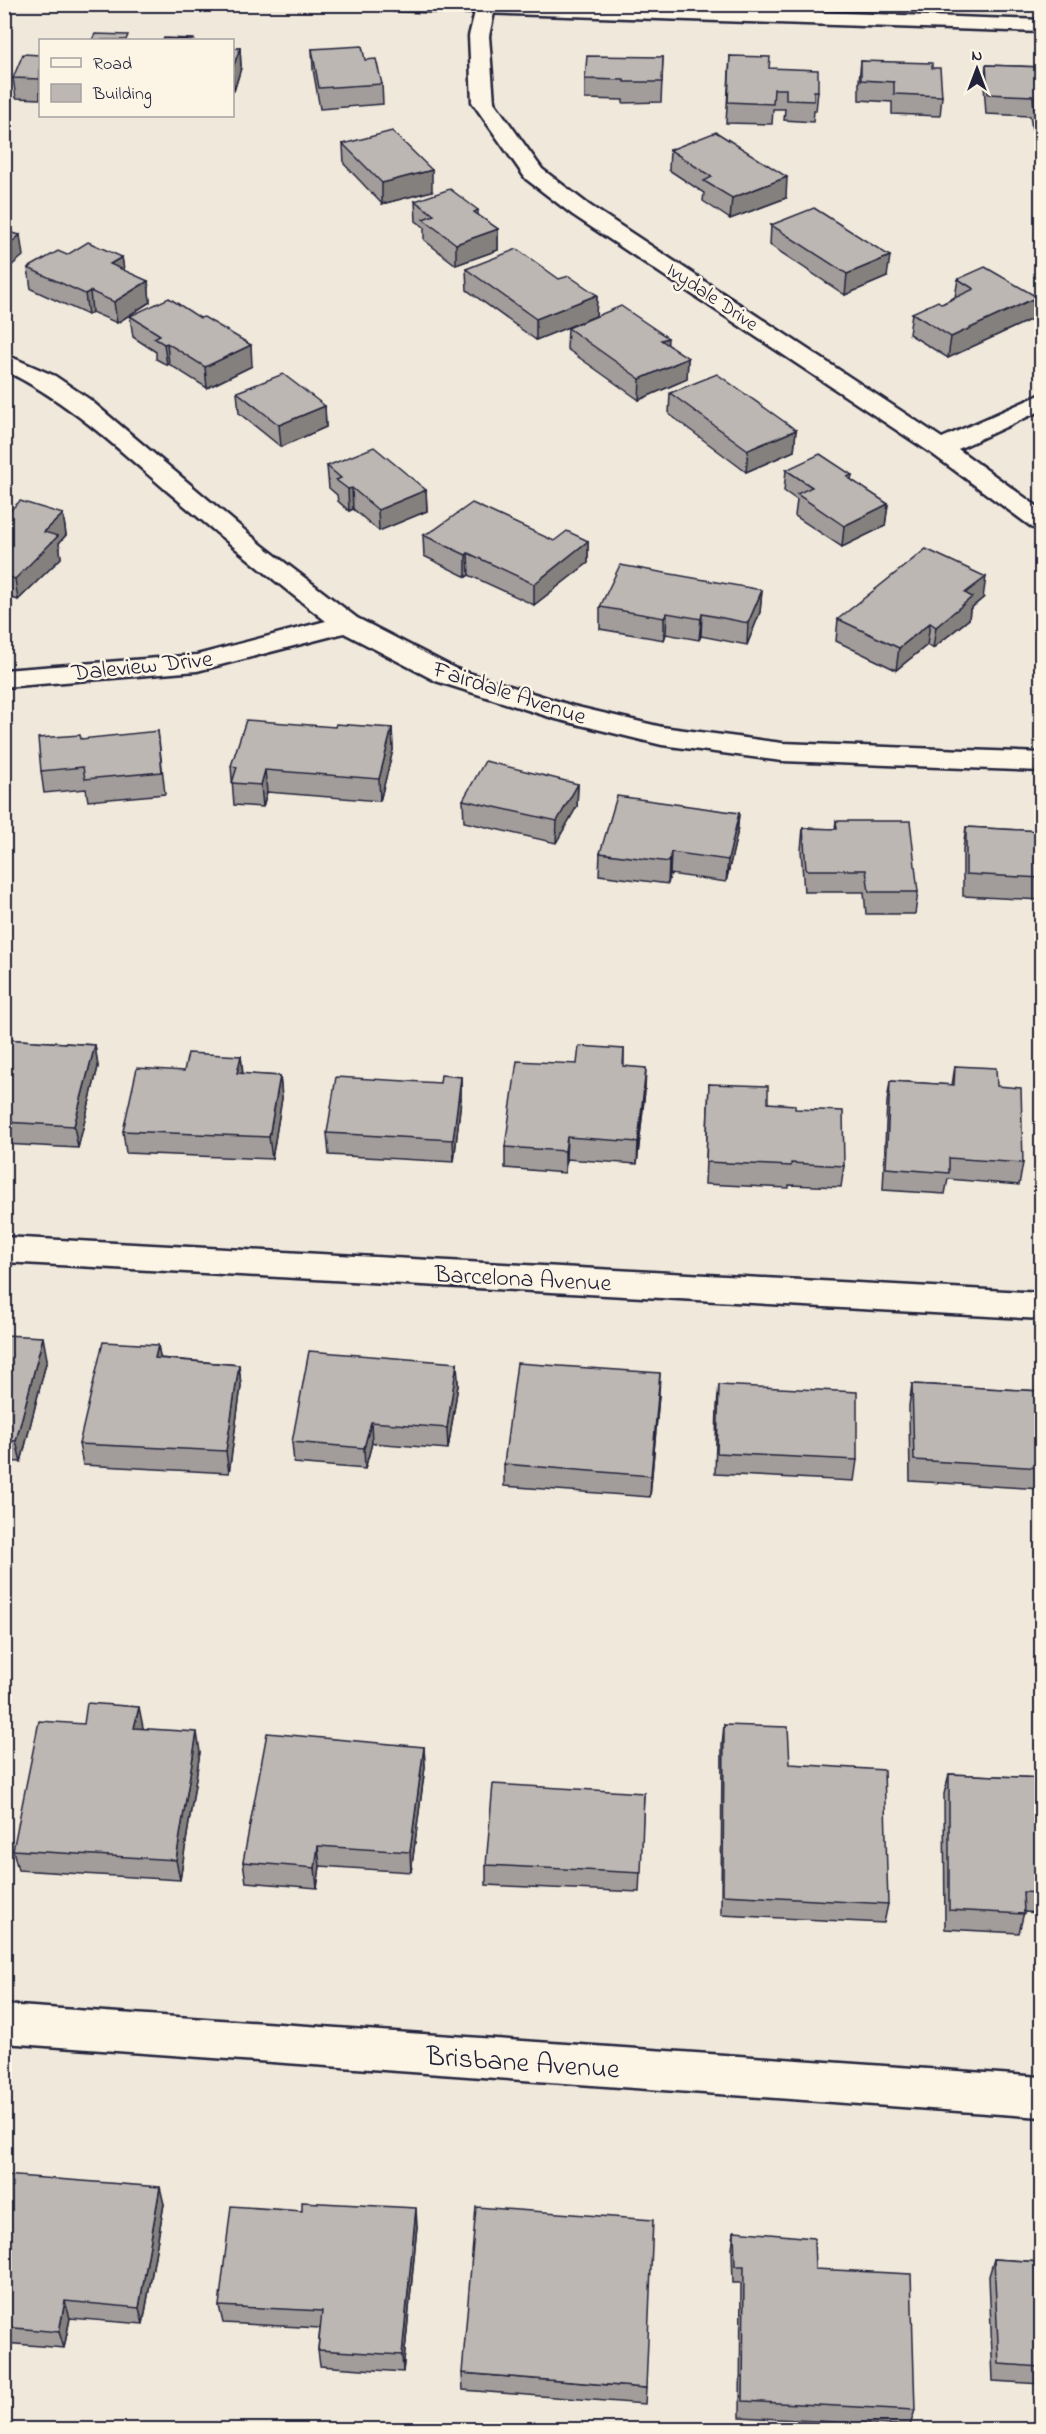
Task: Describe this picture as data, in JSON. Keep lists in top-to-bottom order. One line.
{"streets":{"street":["Ivydale Drive","Daleview Drive","Fairdale Avenue","Barcelona Avenue","Brisbane Avenue"]},"crossings":[["Daleview Drive","Fairdale Avenue"]],"legend":["Road","Building"],"north":"top"}
